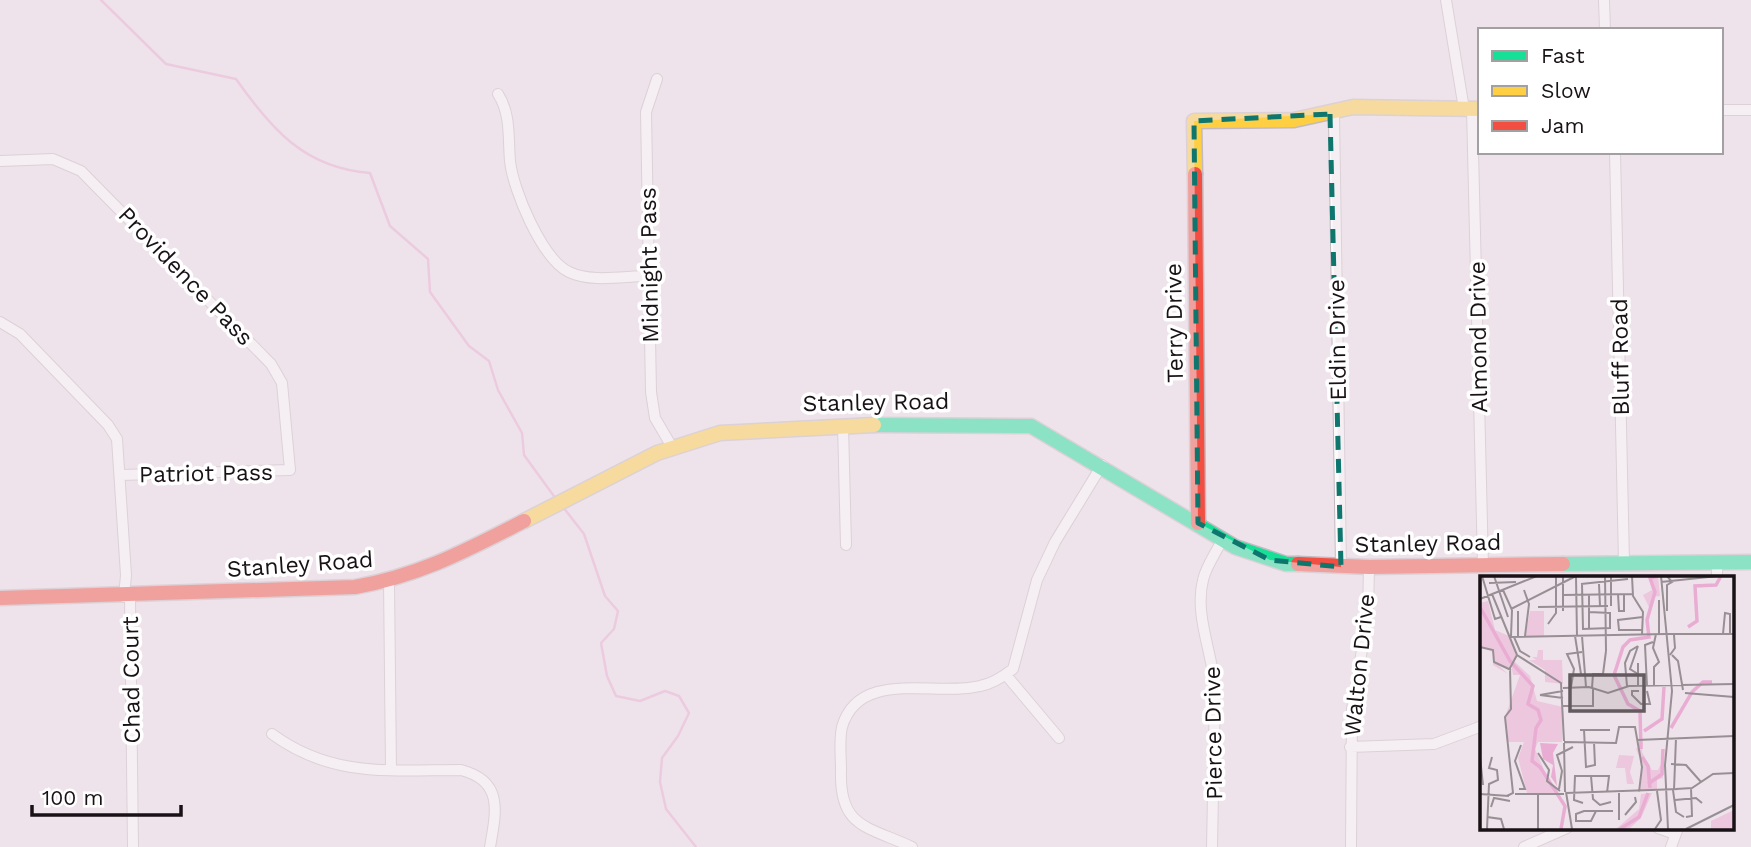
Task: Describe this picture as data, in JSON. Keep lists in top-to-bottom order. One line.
{"streets":{"street":["Midnight Pass","Providence Pass","Terry Drive","Almond Drive","Eldin Drive","Bluff Road","Stanley Road","Patriot Pass","Walton Drive","Chad Court","Pierce Drive"]},"crossings":[["Midnight Pass","Stanley Road"],["Providence Pass","Patriot Pass"],["Terry Drive","Eldin Drive"],["Terry Drive","Stanley Road"],["Almond Drive","Stanley Road"],["Eldin Drive","Stanley Road"],["Bluff Road","Stanley Road"],["Stanley Road","Walton Drive"],["Stanley Road","Chad Court"],["Stanley Road","Pierce Drive"],["Patriot Pass","Chad Court"]],"legend":["Fast","Slow","Jam"],"scale_bar":"100 m"}
